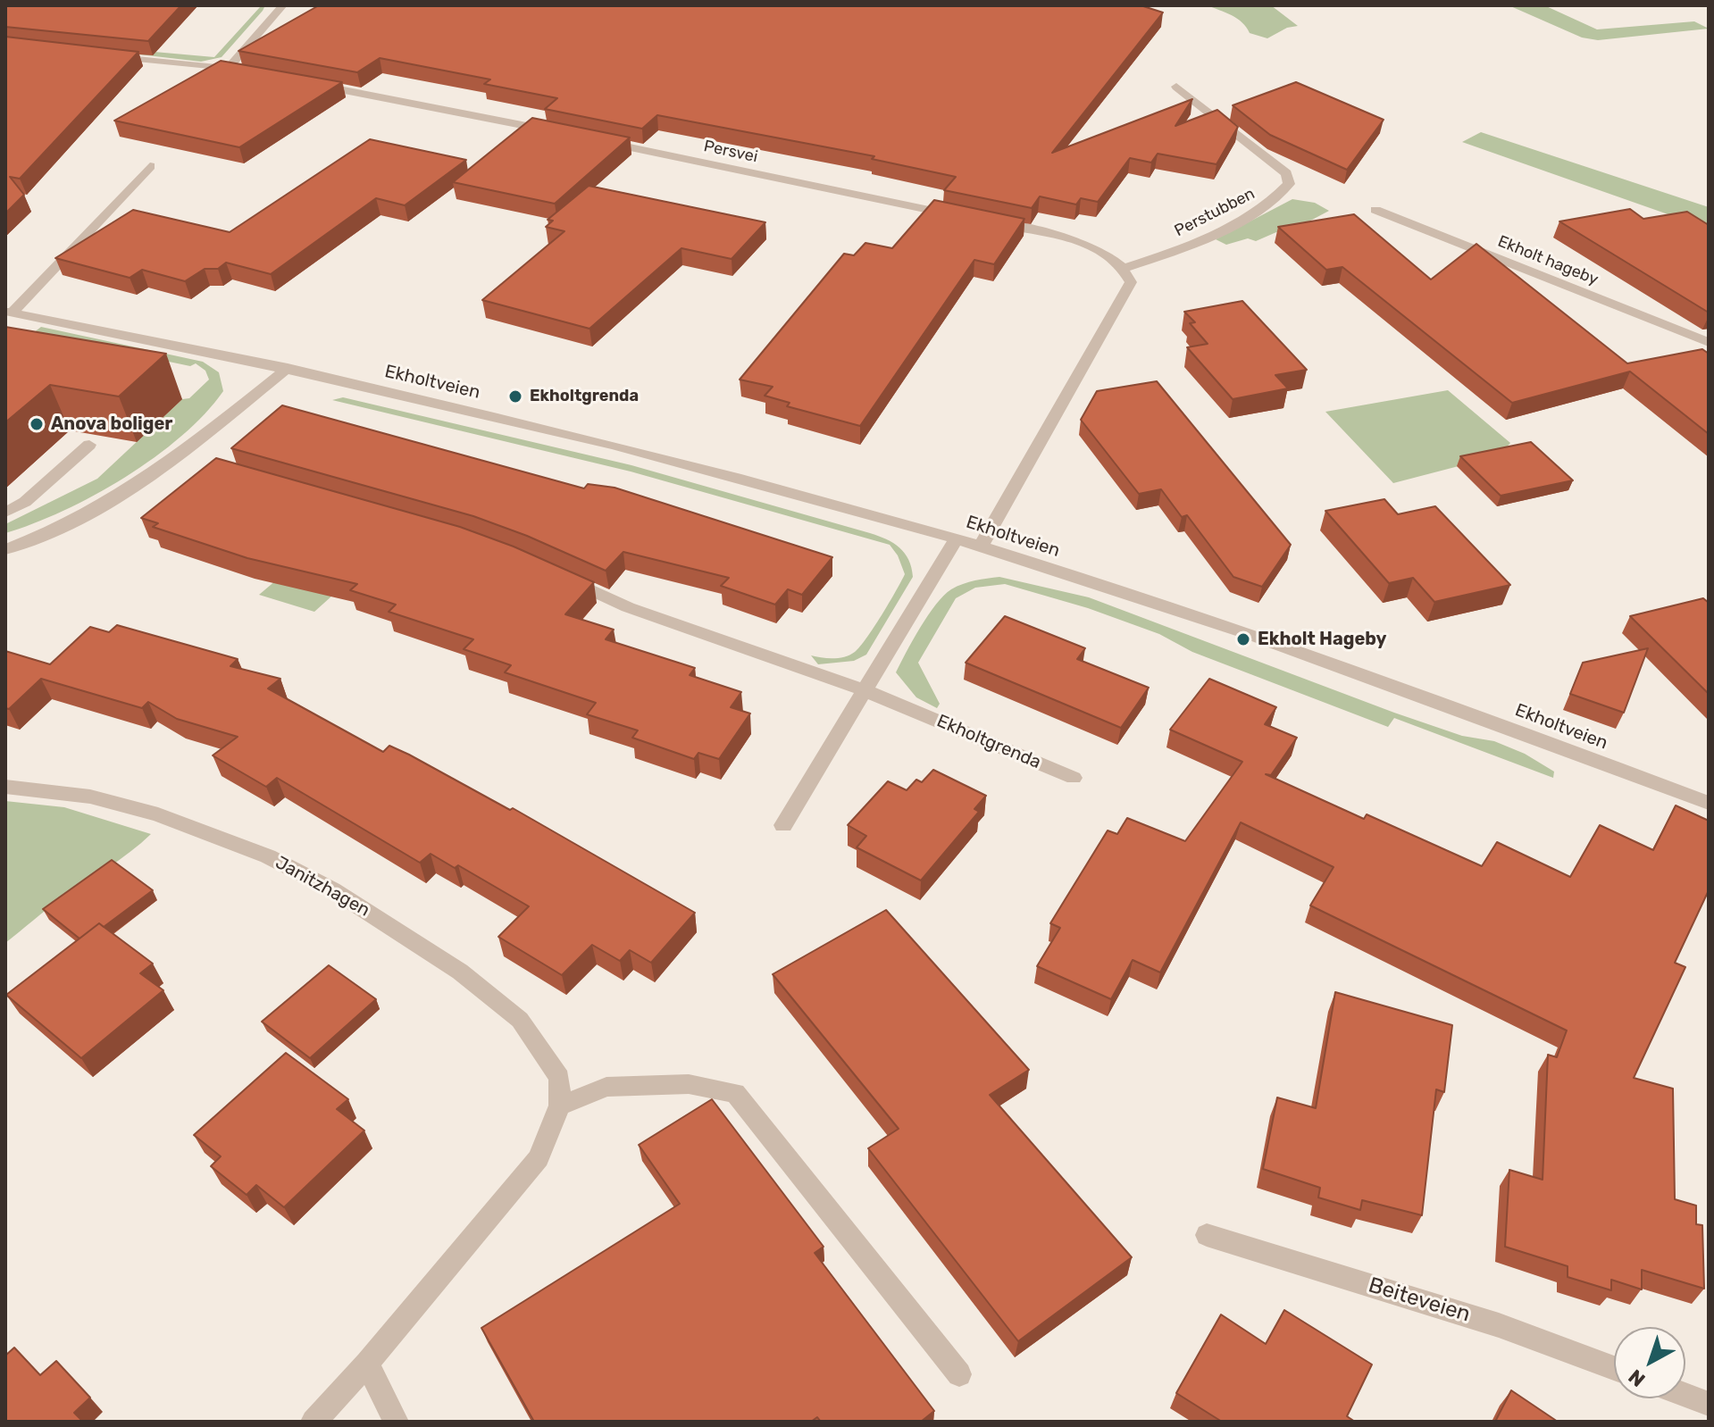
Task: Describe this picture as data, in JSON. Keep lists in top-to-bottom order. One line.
{"streets":{"street":["Persvei","Perstubben","Ekholt hageby","Ekholtveien","Ekholtgrenda","Janitzhagen","Beiteveien"]},"places":["Ekholtgrenda","Anova boliger","Ekholt Hageby"],"north":"bottom left"}
